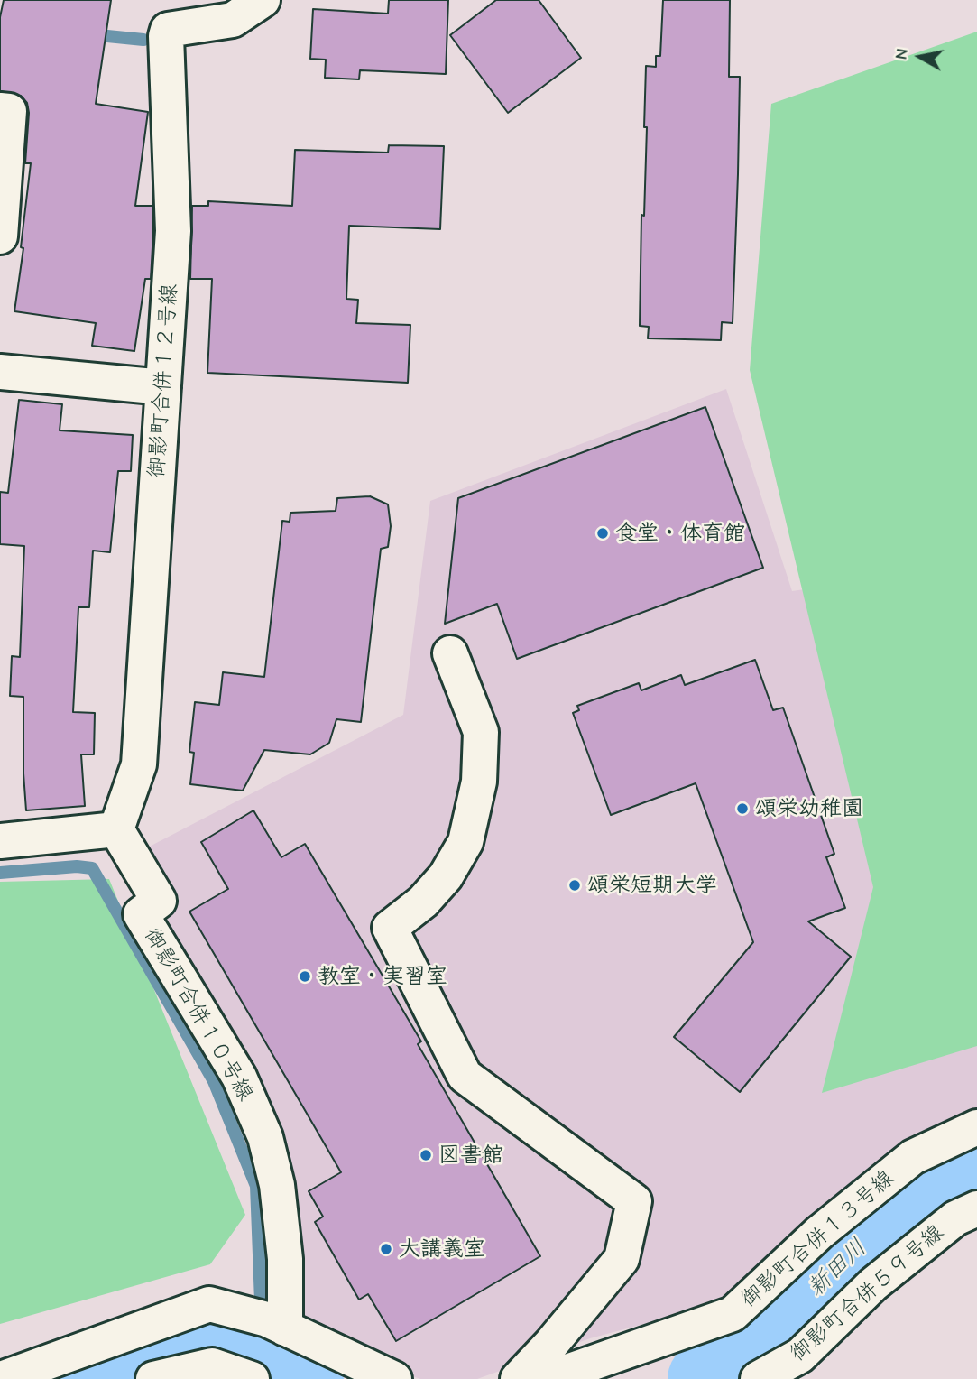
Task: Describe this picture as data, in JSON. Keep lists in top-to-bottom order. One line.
{"streets":{"street":["御影町合併１２号線","御影町合併１０号線","御影町合併１３号線","御影町合併５９号線"]},"crossings":[["御影町合併１２号線","御影町合併１０号線"]],"water":["新田川"],"places":["食堂・体育館","頌栄幼稚園","頌栄短期大学","教室・実習室","図書館","大講義室"],"north":"left"}
